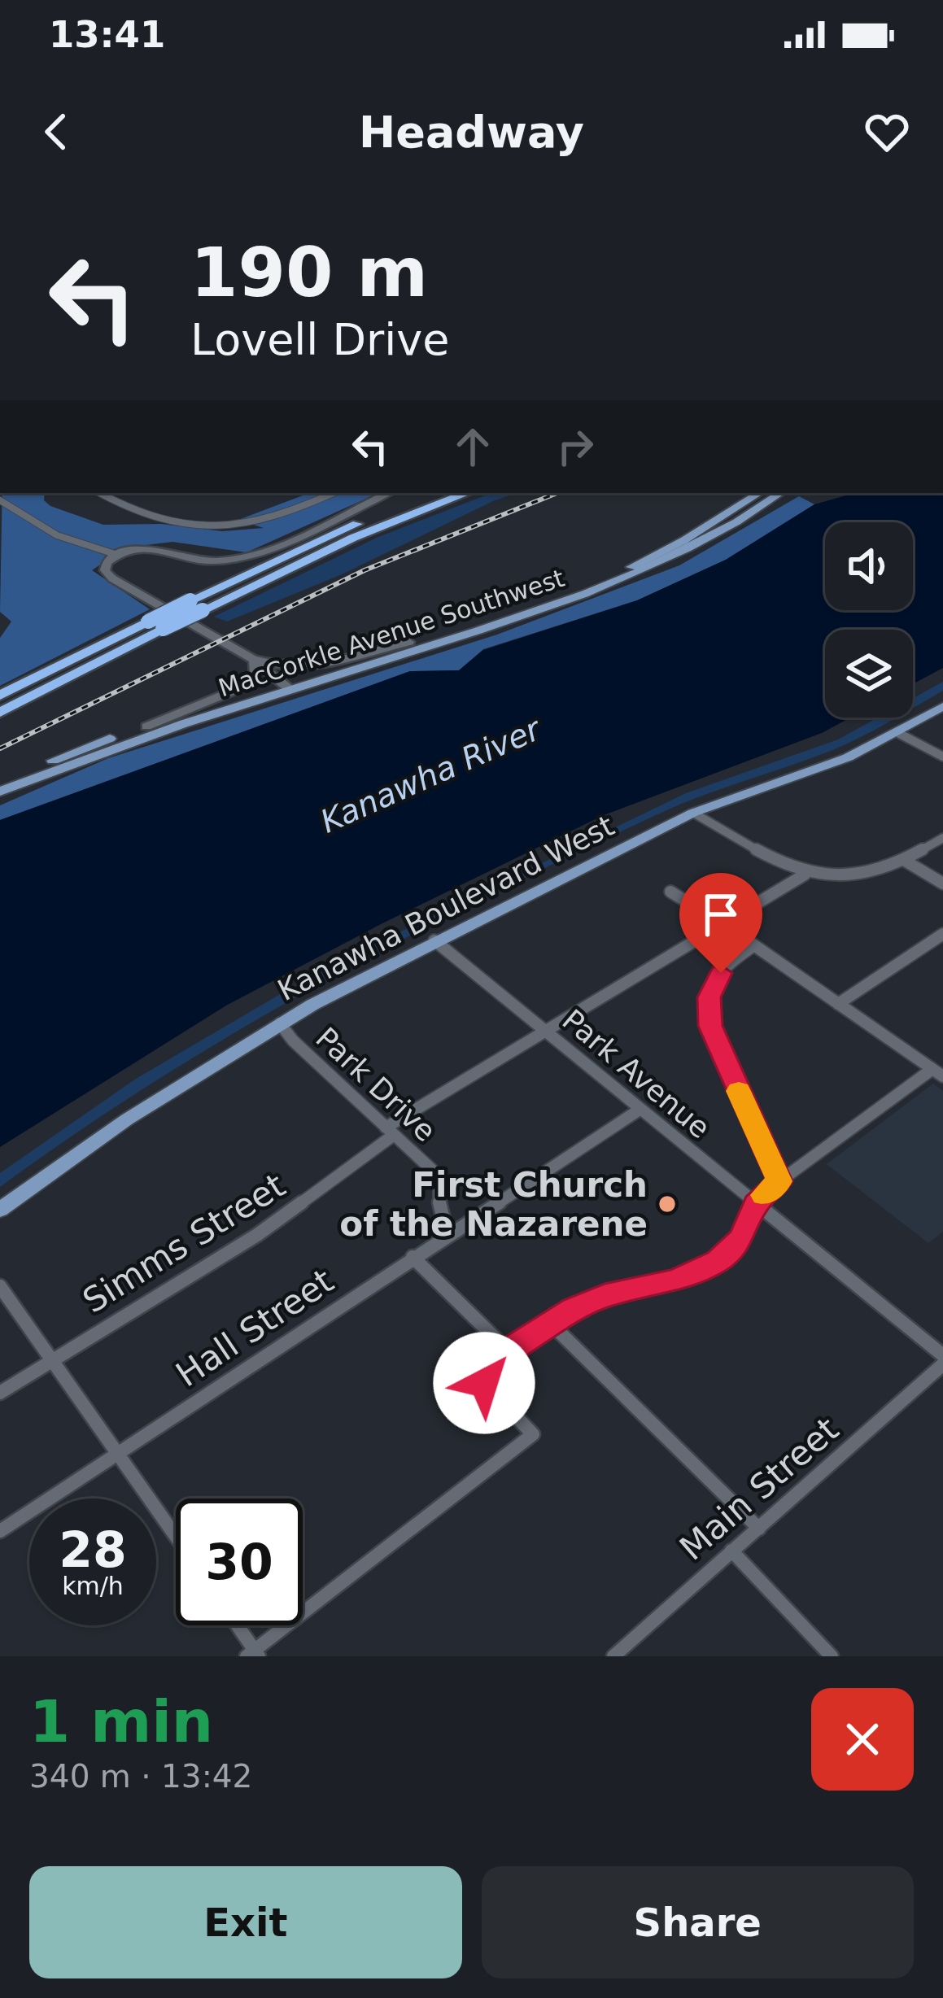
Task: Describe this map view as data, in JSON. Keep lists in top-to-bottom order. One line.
{"streets":{"main road":["MacCorkle Avenue Southwest","Kanawha Boulevard West"],"street":["Park Avenue","Park Drive","Simms Street","Hall Street","Main Street"]},"crossings":[["Kanawha Boulevard West","Park Avenue"],["Kanawha Boulevard West","Park Drive"],["Park Avenue","Simms Street"],["Park Avenue","Hall Street"],["Park Drive","Simms Street"],["Park Drive","Hall Street"]],"water":["Kanawha River"],"places":["First Church of the Nazarene"],"page":{"status":"13:41","header":"Headway","turn":["190 m","Lovell Drive"],"speed":"28 km/h","limit":"30","heading":["1 min","340 m · 13:42"],"buttons":["Exit","Share"]}}
